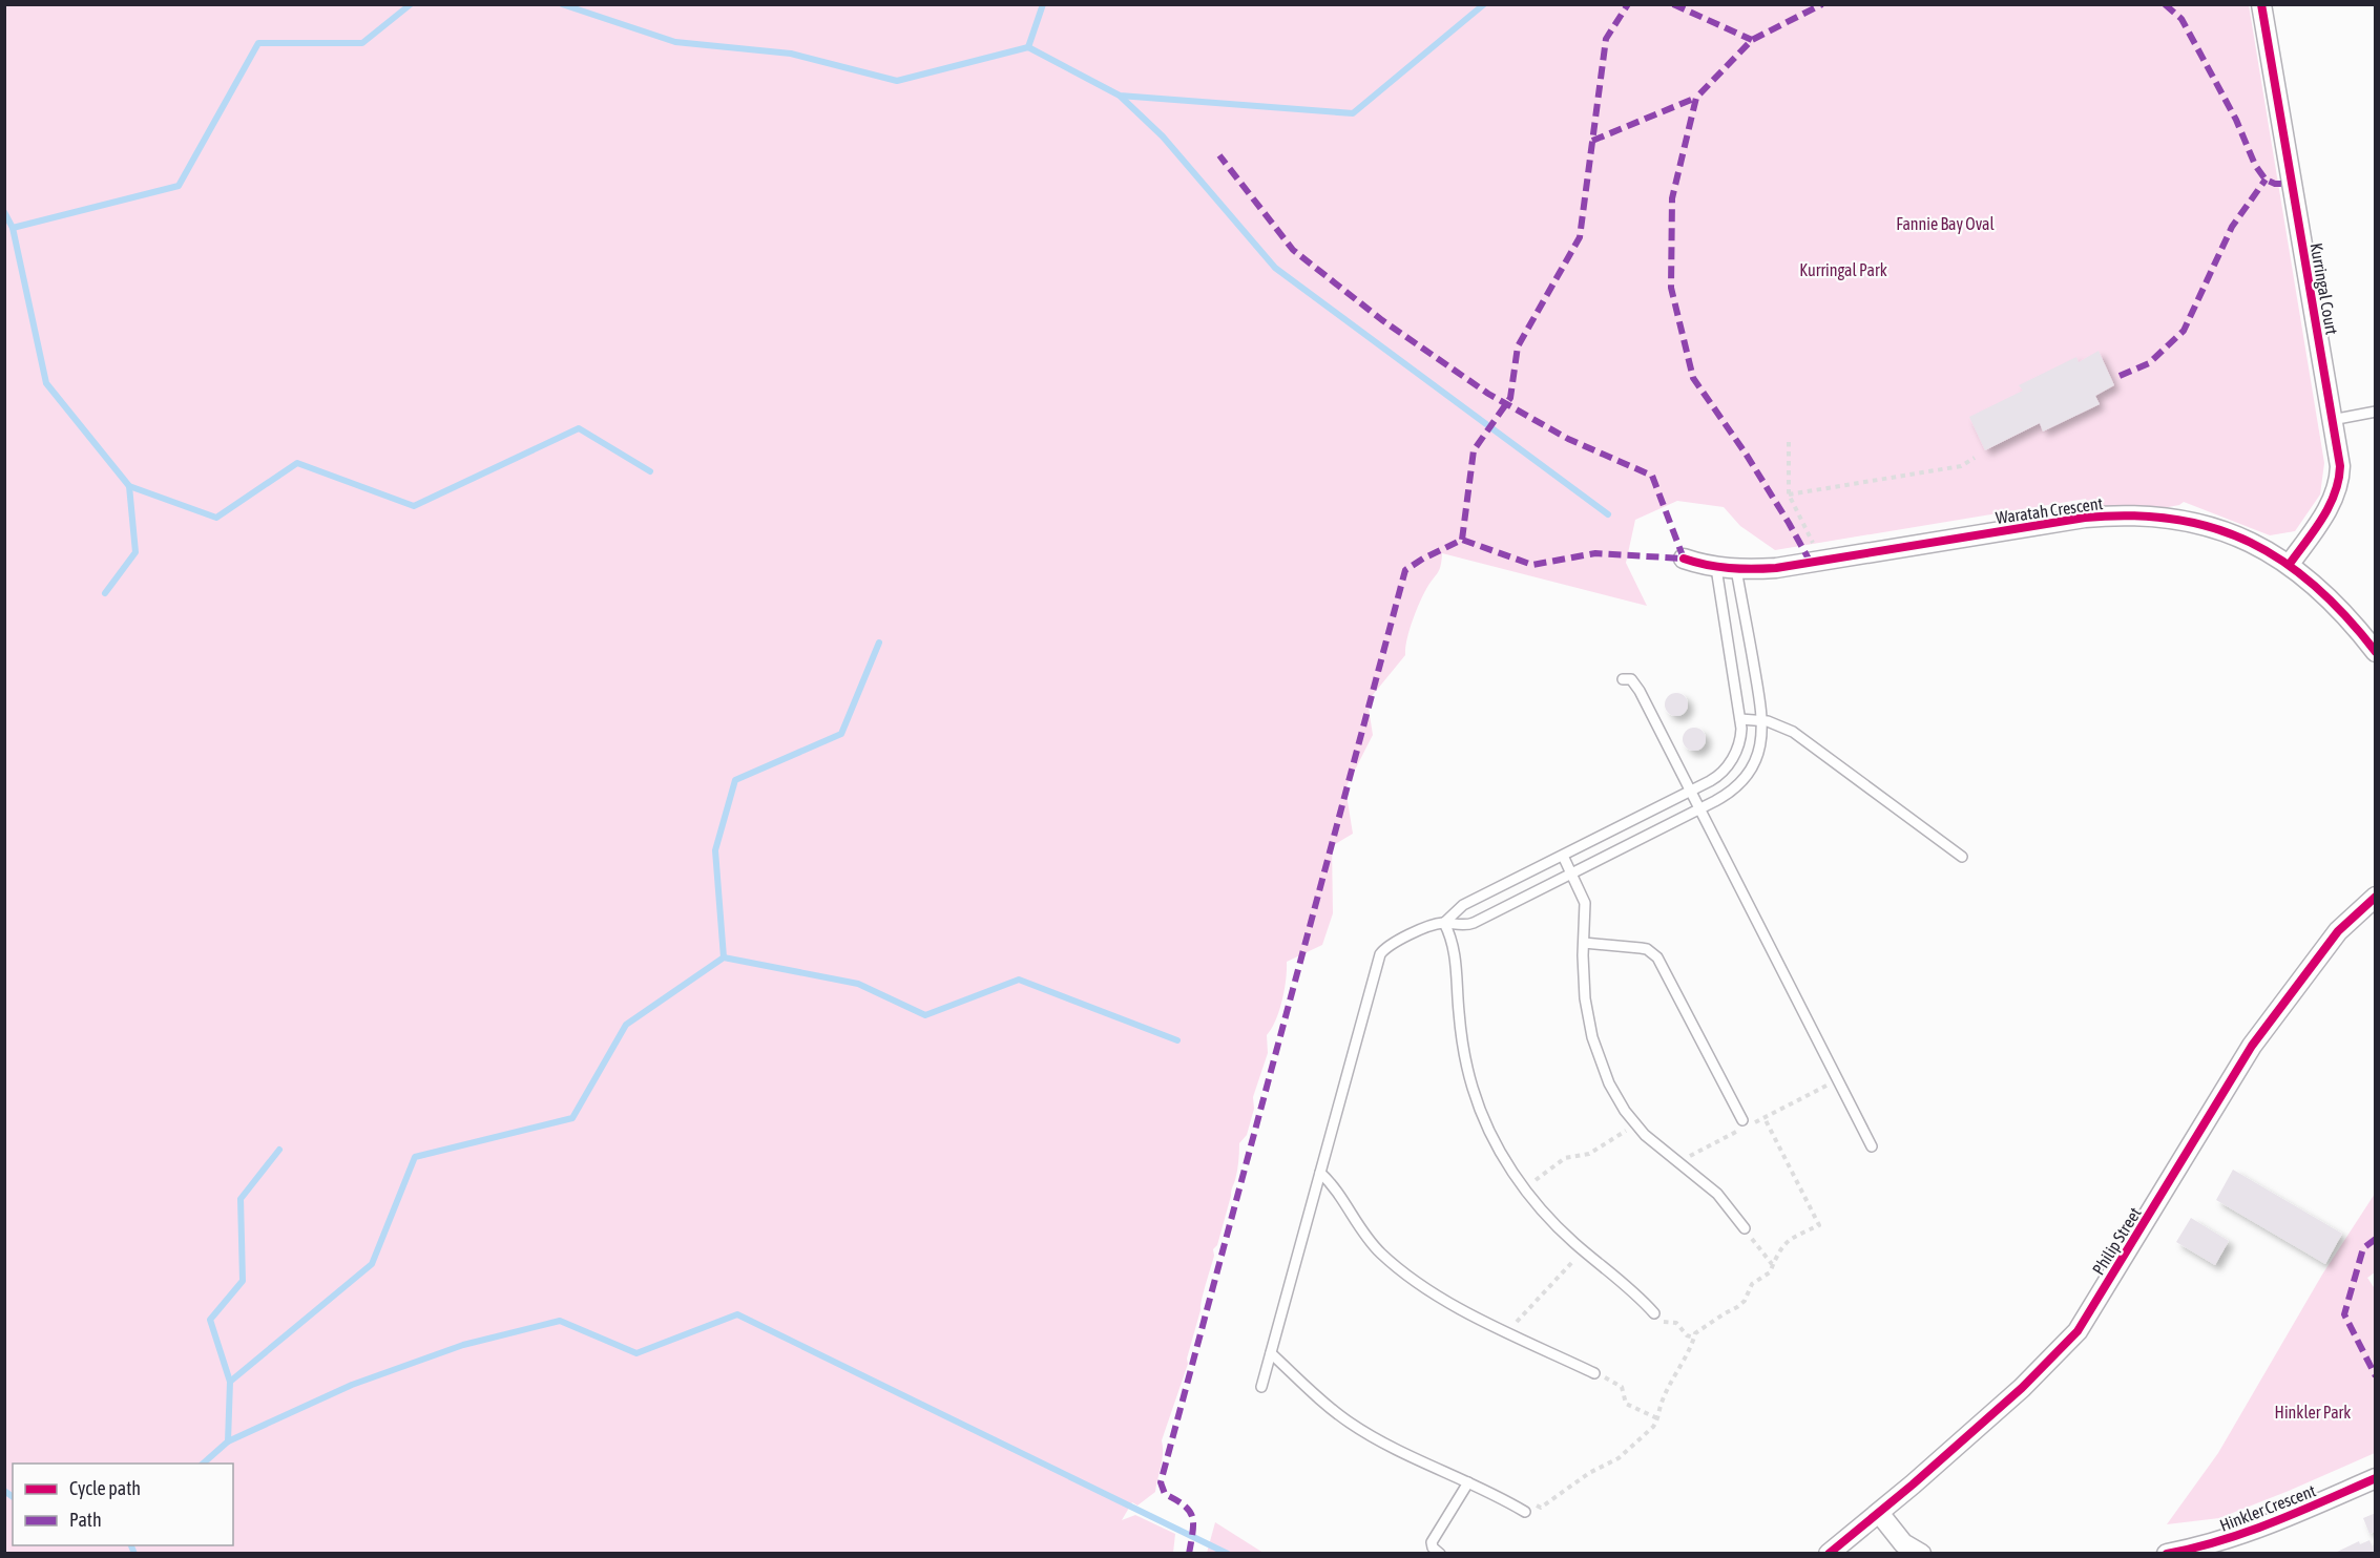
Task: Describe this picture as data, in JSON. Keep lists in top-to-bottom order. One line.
{"streets":{"street":["Kurringal Court","Waratah Crescent","Philip Street","Hinkler Crescent"]},"crossings":[["Kurringal Court","Waratah Crescent"]],"parks":["Fannie Bay Oval","Kurringal Park","Hinkler Park"],"legend":["Cycle path","Path"]}
